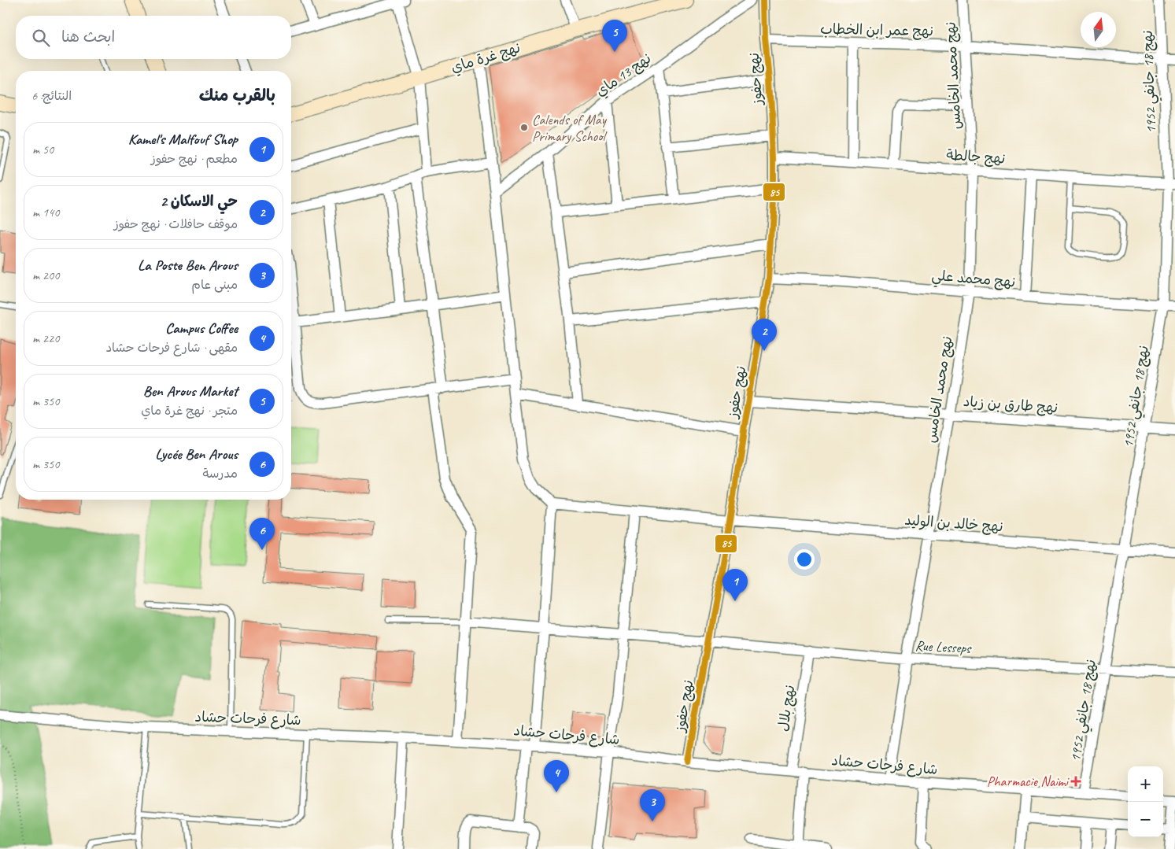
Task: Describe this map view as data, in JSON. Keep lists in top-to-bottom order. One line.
{"streets":{"street":["نهج عمر ابن الخطاب","نهج غرة ماي","نهج 13 ماي","نهج محمد الخامس","نهج حفوز","نهج 18 جانفي 1952","نهج جالطة","نهج محمد علي","نهج طارق بن زياد","نهج خالد بن الوليد","Rue Lesseps","نهج بلال","شارع فرحات حشاد"]},"crossings":[["نهج عمر ابن الخطاب","نهج محمد الخامس"],["نهج عمر ابن الخطاب","نهج حفوز"],["نهج عمر ابن الخطاب","نهج 18 جانفي 1952"],["نهج محمد الخامس","نهج جالطة"],["نهج محمد الخامس","نهج محمد علي"],["نهج محمد الخامس","نهج طارق بن زياد"],["نهج محمد الخامس","نهج خالد بن الوليد"],["نهج محمد الخامس","Rue Lesseps"],["نهج محمد الخامس","شارع فرحات حشاد"],["نهج حفوز","نهج جالطة"],["نهج حفوز","نهج محمد علي"],["نهج حفوز","نهج طارق بن زياد"],["نهج حفوز","نهج خالد بن الوليد"],["نهج حفوز","Rue Lesseps"],["نهج حفوز","شارع فرحات حشاد"],["نهج 18 جانفي 1952","نهج جالطة"],["نهج 18 جانفي 1952","نهج محمد علي"],["نهج 18 جانفي 1952","نهج طارق بن زياد"],["نهج 18 جانفي 1952","نهج خالد بن الوليد"],["نهج 18 جانفي 1952","Rue Lesseps"],["نهج 18 جانفي 1952","شارع فرحات حشاد"],["Rue Lesseps","نهج بلال"],["نهج بلال","شارع فرحات حشاد"]],"places":{"other":["Calends of May Primary School"],"health":["Pharmacie Naimi"]},"lines":["transit line 85"],"north":"top","page":{"search":"ابحث هنا","pins":["5","2","6","1","4","3"],"heading":["بالقرب منك","النتائج: 6"],"list":[{"mark":"1","name":"Kamel's Malfouf Shop","note":"مطعم · نهج حفوز","value":"50 m"},{"mark":"2","name":"حي الاسكان 2","note":"موقف حافلات · نهج حفوز","value":"140 m"},{"mark":"3","name":"La Poste Ben Arous","note":"مبنى عام","value":"200 m"},{"mark":"4","name":"Campus Coffee","note":"مقهى · شارع فرحات حشاد","value":"220 m"},{"mark":"5","name":"Ben Arous Market","note":"متجر · نهج غرة ماي","value":"350 m"},{"mark":"6","name":"Lycée Ben Arous","note":"مدرسة","value":"350 m"}],"map_buttons":["+","−"]}}
